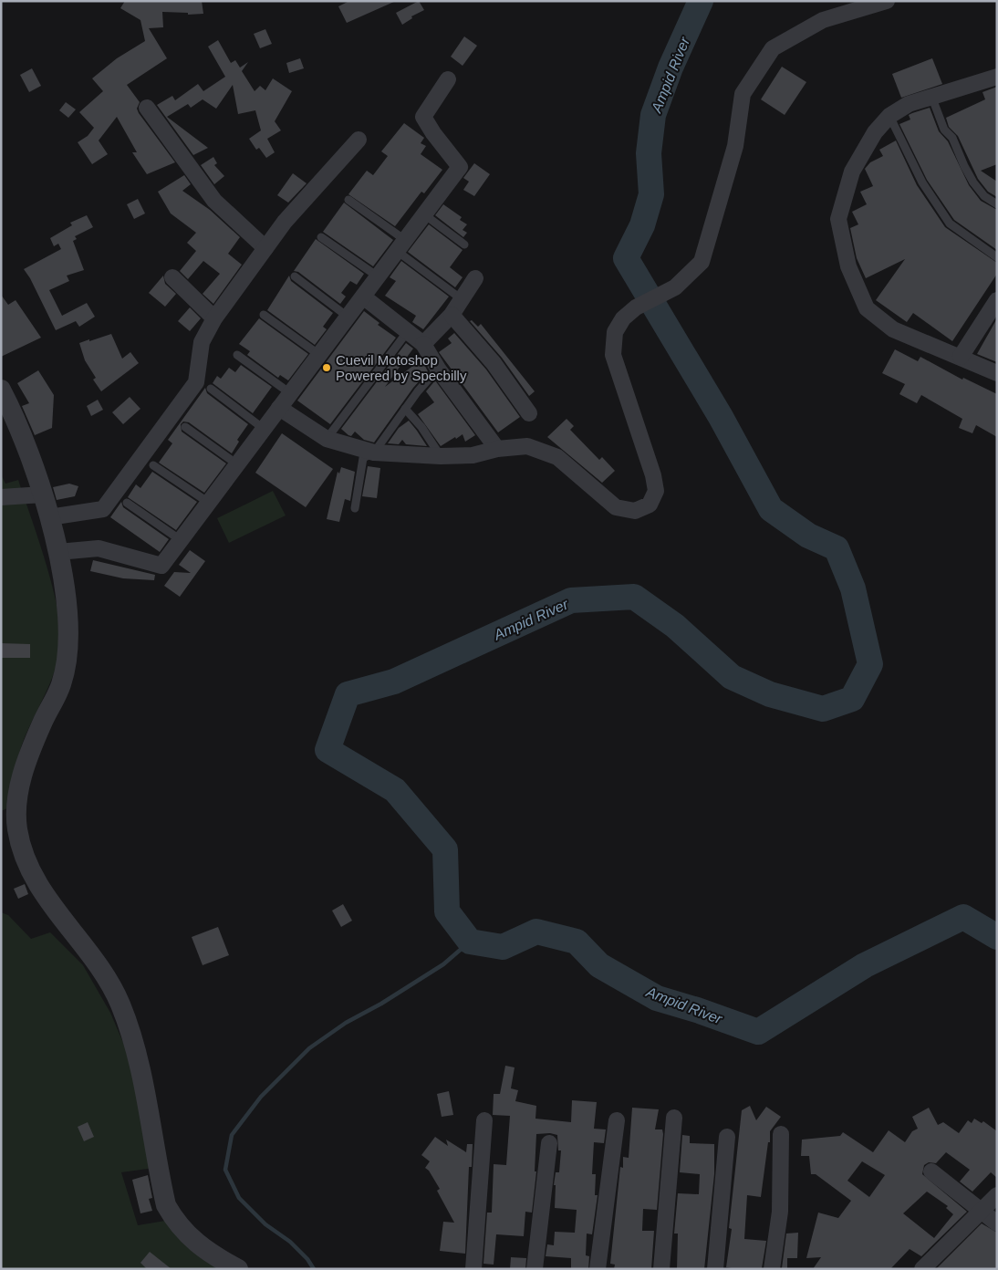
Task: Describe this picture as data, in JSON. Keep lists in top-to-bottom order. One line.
{"water":["Ampid River"],"places":["Cuevil Motoshop Powered by Specbilly"]}
